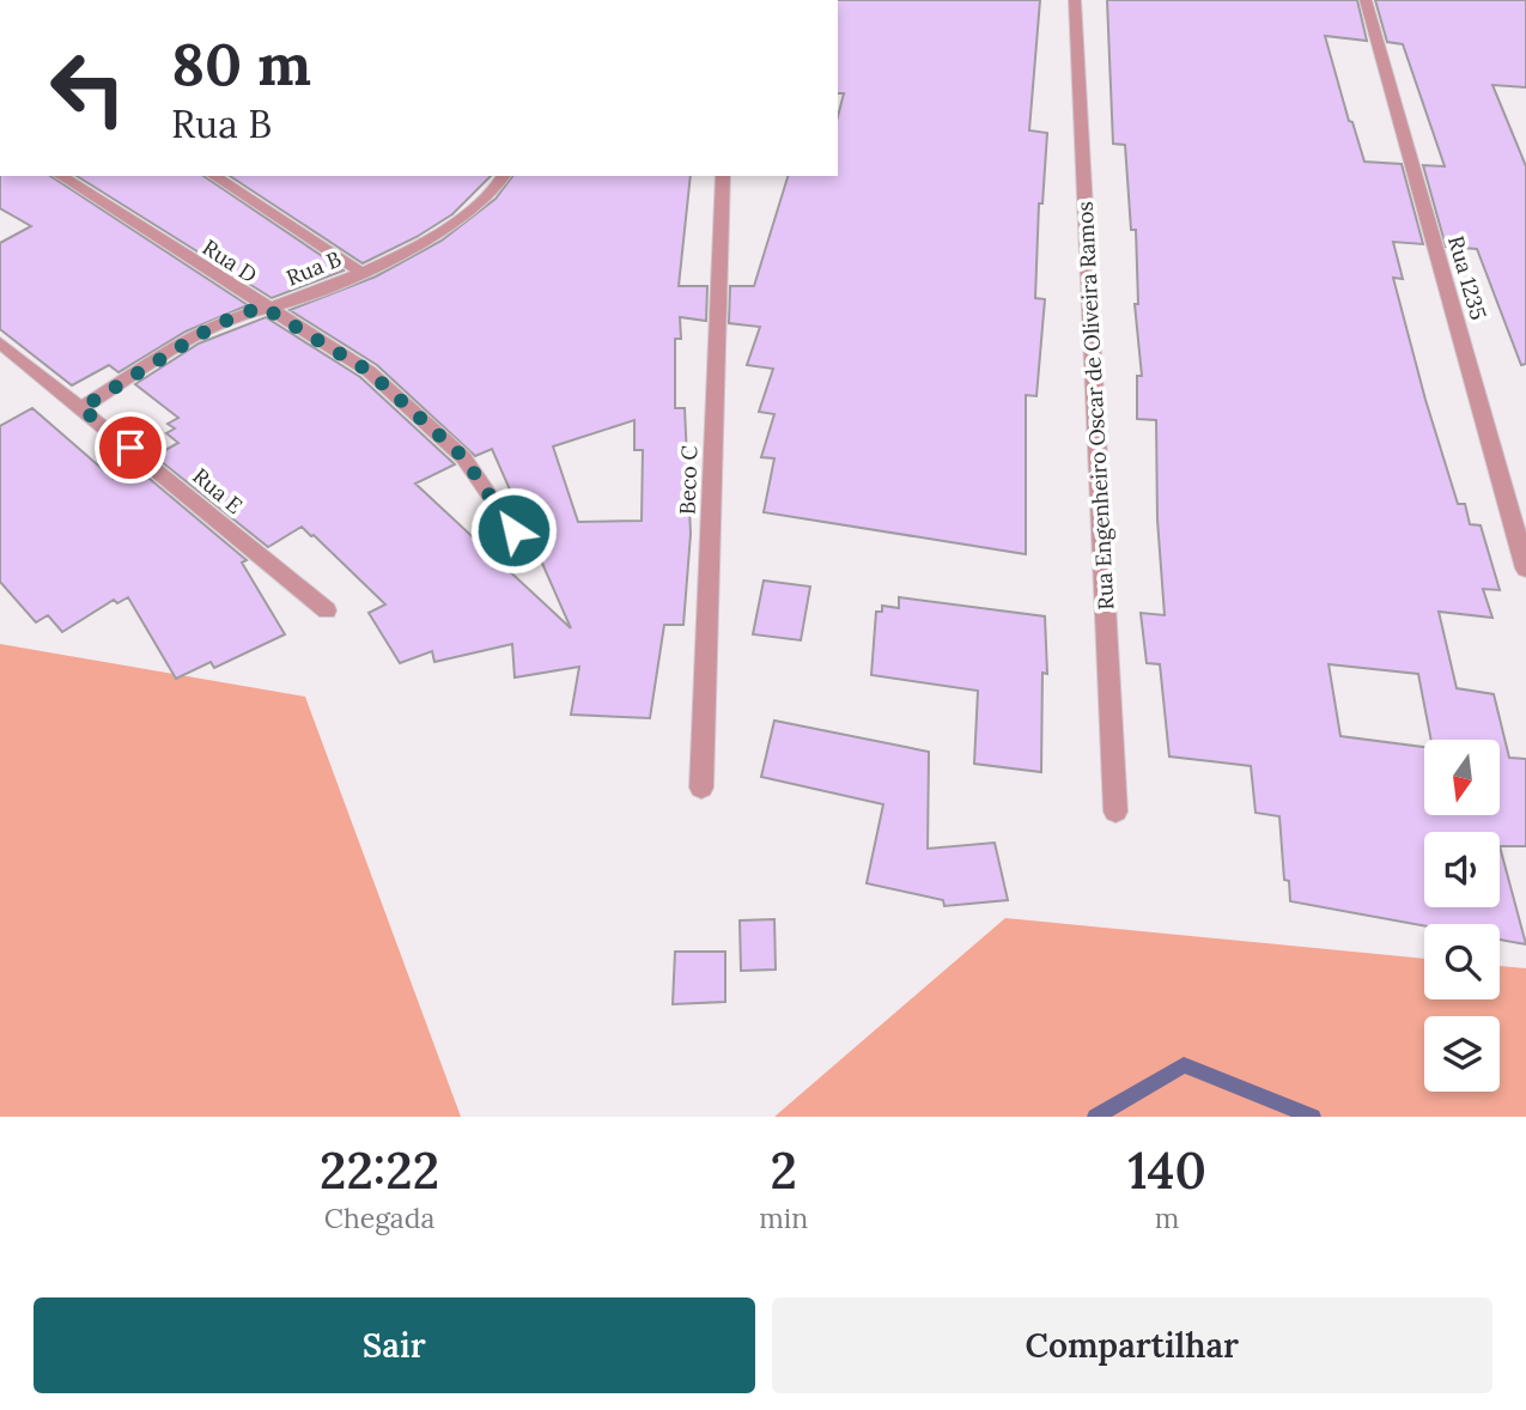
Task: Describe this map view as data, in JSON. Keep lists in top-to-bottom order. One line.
{"streets":{"street":["Rua 1235","Rua Engenheiro Oscar de Oliveira Ramos","Beco C"],"lane":["Rua D","Rua B","Rua E"]},"crossings":[["Rua D","Rua B"],["Rua B","Rua E"]],"north":"bottom","page":{"turn":["80 m","Rua B"],"eta":["22:22","Chegada","2","min","140","m"],"buttons":["Sair","Compartilhar"]}}
